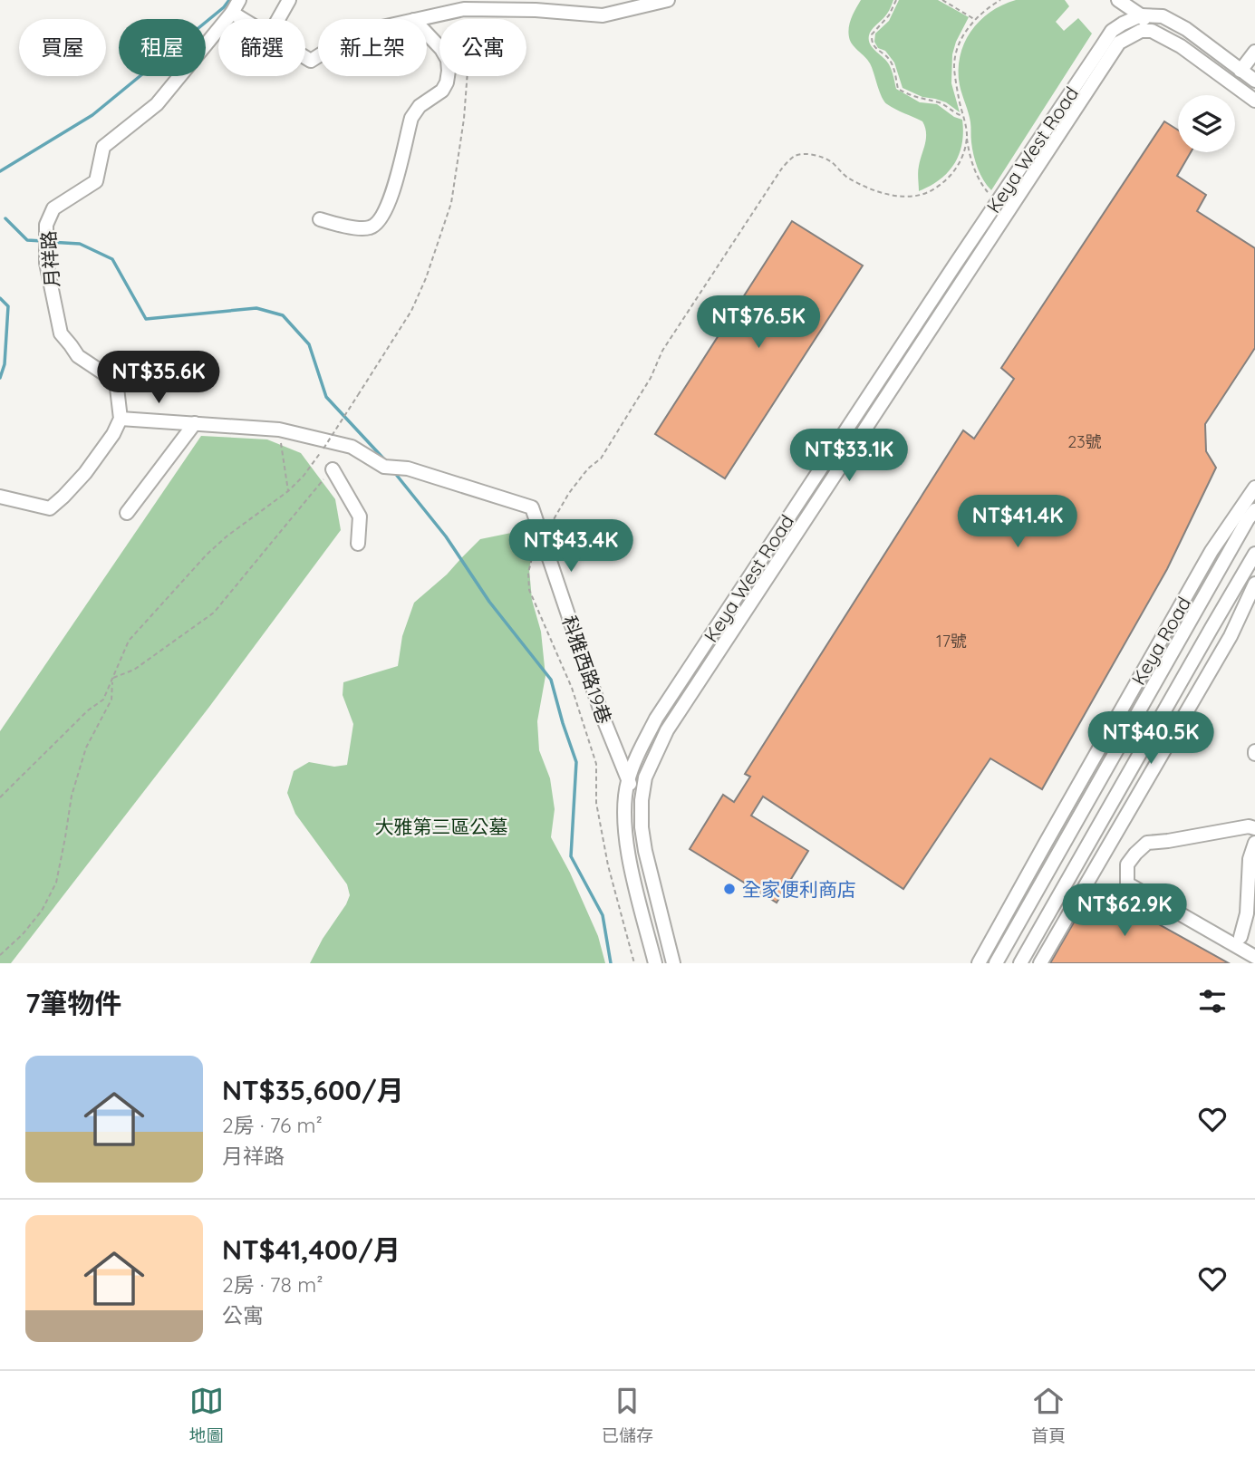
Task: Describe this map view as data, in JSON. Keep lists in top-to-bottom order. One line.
{"streets":{"street":["Keya West Road","月祥路","Keya Road","科雅西路19巷"]},"crossings":[["Keya West Road","科雅西路19巷"]],"parks":["大雅第三區公墓"],"places":["全家便利商店"],"house_numbers":["23號","17號"],"page":{"chip":["買屋","租屋","篩選","新上架","公寓"],"price":["NT$76.5K","NT$35.6K","NT$33.1K","NT$41.4K","NT$43.4K","NT$40.5K","NT$62.9K"],"heading":"7筆物件","list":[{"name":"NT$35,600/月","note":"2房 · 76 m² · 月祥路"},{"name":"NT$41,400/月","note":"2房 · 78 m² · 公寓"}],"tabs":["地圖","已儲存","首頁"]}}
